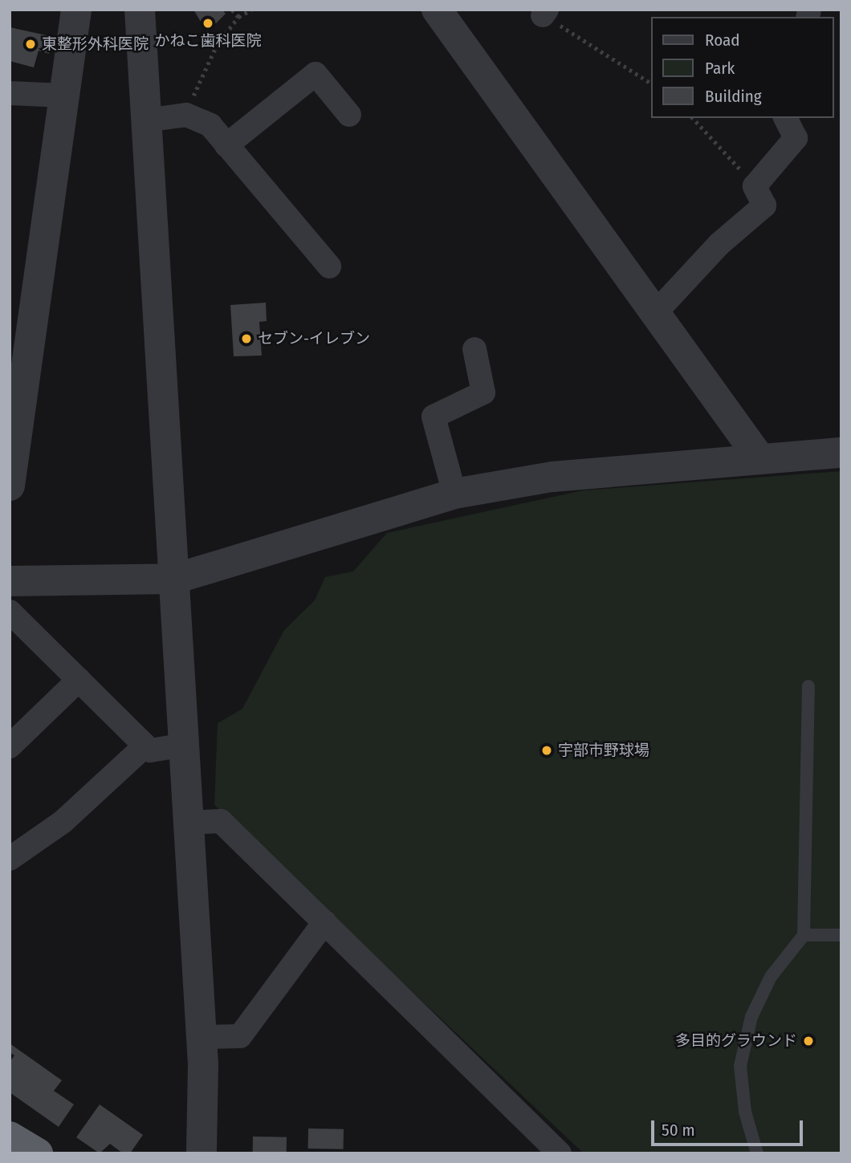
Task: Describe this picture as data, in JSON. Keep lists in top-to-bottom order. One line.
{"places":["かねこ歯科医院","東整形外科医院","セブン-イレブン","宇部市野球場","多目的グラウンド"],"legend":["Road","Park","Building"],"scale_bar":"50 m"}
